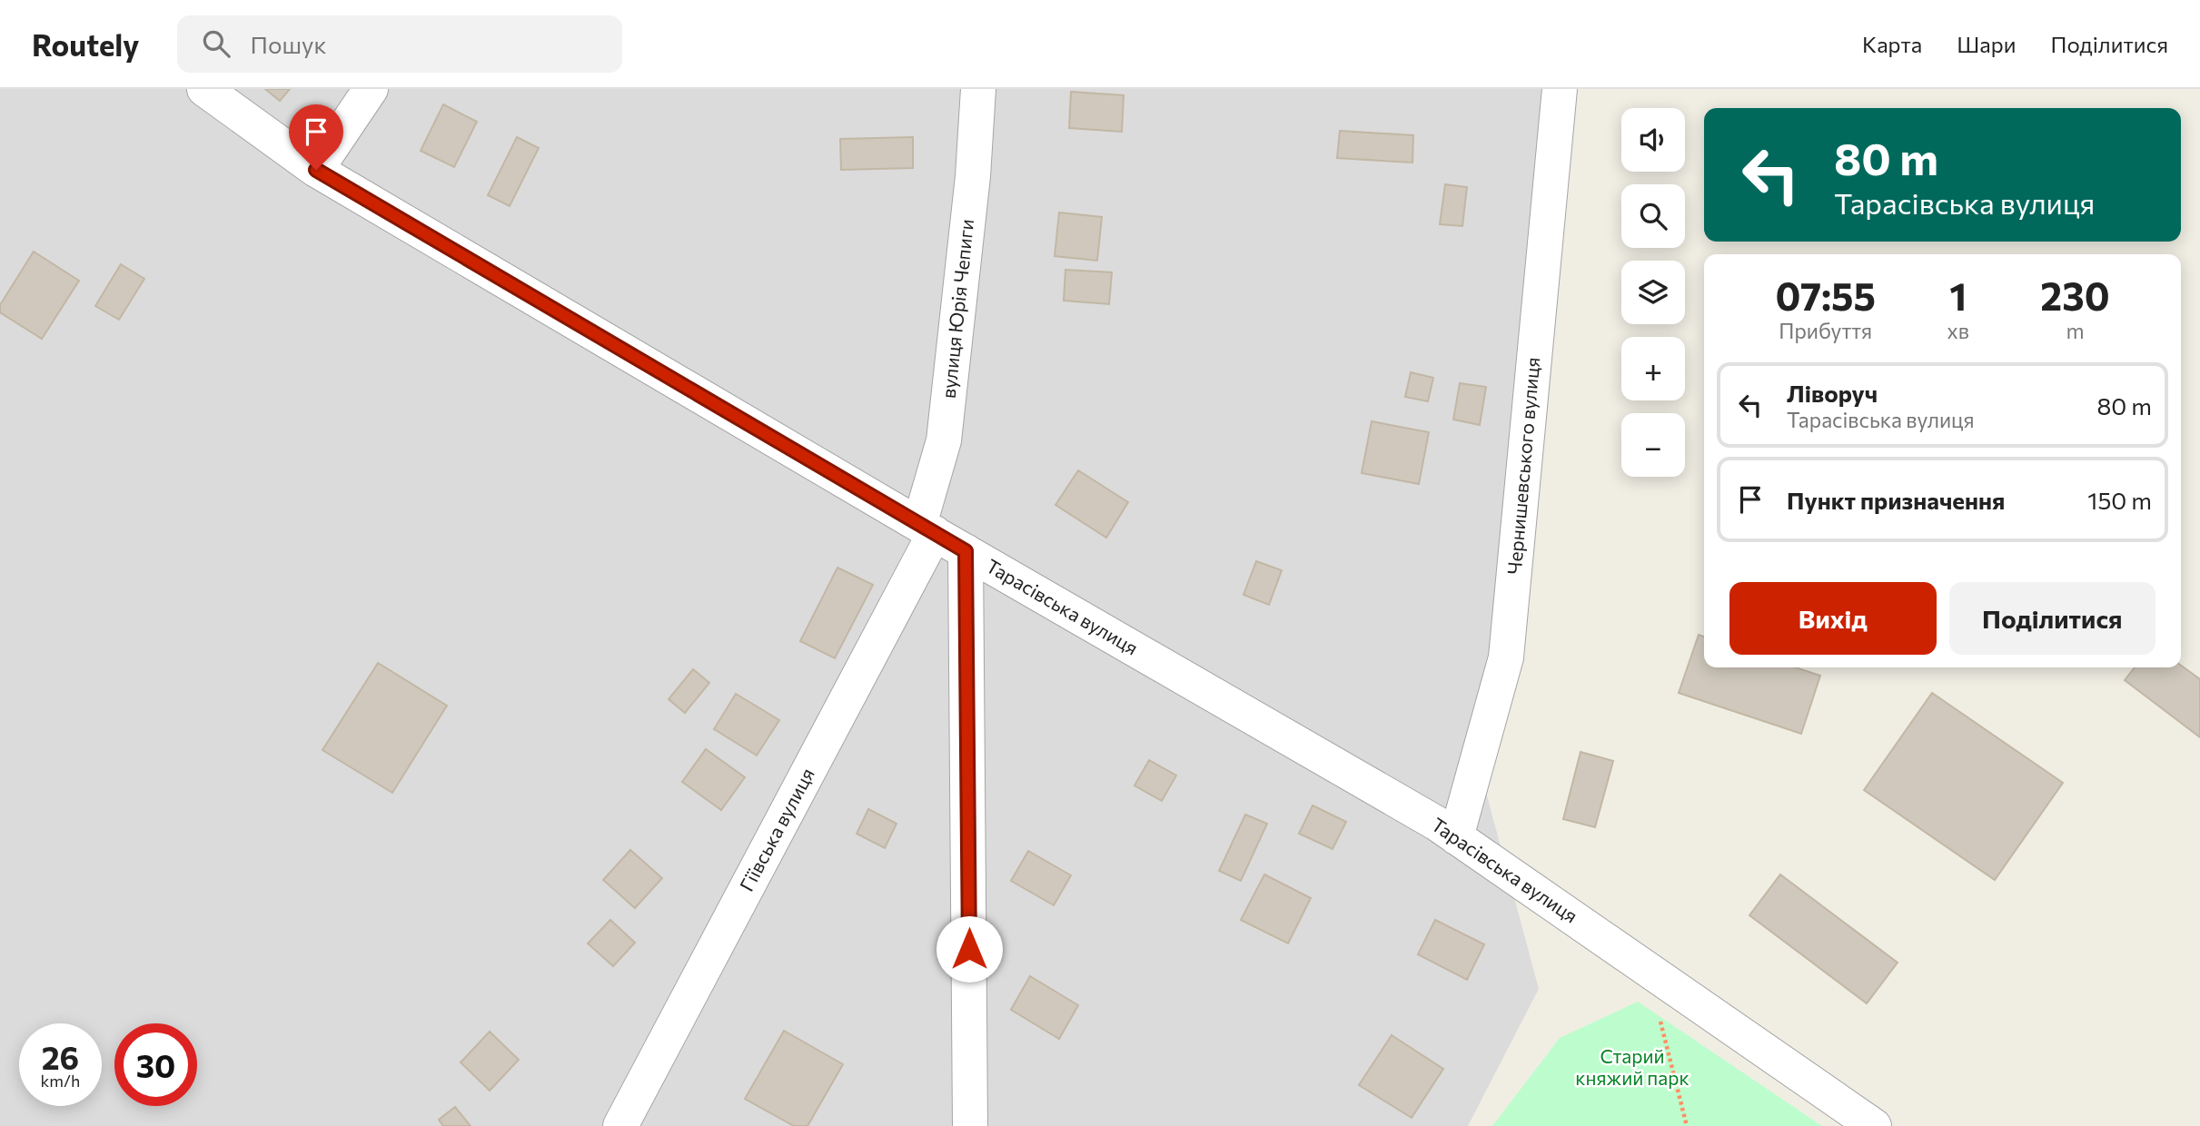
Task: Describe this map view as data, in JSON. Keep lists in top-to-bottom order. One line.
{"streets":{"street":["вулиця Юрія Чепиги","Чернишевського вулиця","Тарасівська вулиця","Гіївська вулиця"]},"crossings":[["вулиця Юрія Чепиги","Тарасівська вулиця"],["вулиця Юрія Чепиги","Гіївська вулиця"],["Чернишевського вулиця","Тарасівська вулиця"],["Тарасівська вулиця","Гіївська вулиця"]],"parks":["Старий княжий парк"],"page":{"header":"Routely","search":"Пошук","nav":["Карта","Шари","Поділитися"],"map_buttons":["+","−"],"turn":["80 m","Тарасівська вулиця"],"eta":["07:55","Прибуття","1","хв","230","m"],"list":[{"name":"Ліворуч","note":"Тарасівська вулиця","value":"80 m"},{"name":"Пункт призначення","value":"150 m"}],"buttons":["Вихід","Поділитися"],"speed":"26 km/h","limit":"30"}}
